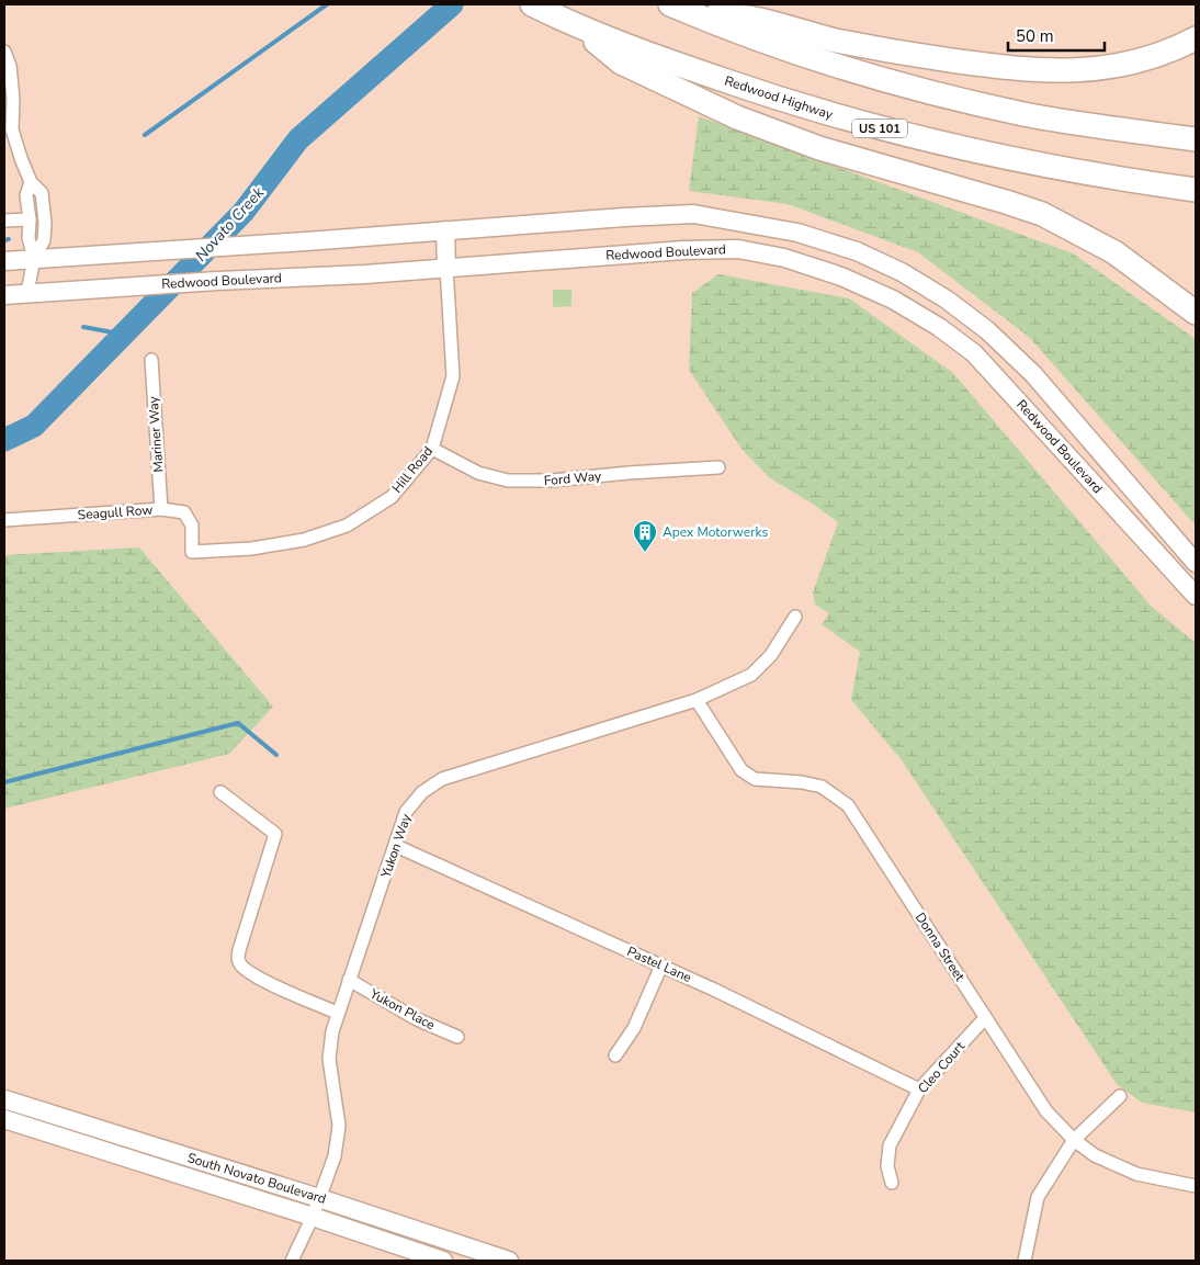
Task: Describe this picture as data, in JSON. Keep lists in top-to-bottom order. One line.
{"streets":{"highway":["Redwood Highway","US 101"],"main road":["Redwood Boulevard","South Novato Boulevard"],"street":["Mariner Way","Hill Road","Ford Way","Seagull Row","Yukon Way","Donna Street","Pastel Lane","Yukon Place","Cleo Court"]},"crossings":[["Redwood Boulevard","Hill Road"],["Mariner Way","Seagull Row"],["Hill Road","Ford Way"],["Hill Road","Seagull Row"],["Yukon Way","Donna Street"],["Yukon Way","Pastel Lane"],["Yukon Way","Yukon Place"],["Yukon Way","South Novato Boulevard"],["Donna Street","Cleo Court"],["Pastel Lane","Cleo Court"]],"water":["Novato Creek"],"places":{"building":["Apex Motorwerks"]},"scale_bar":"50 m"}
